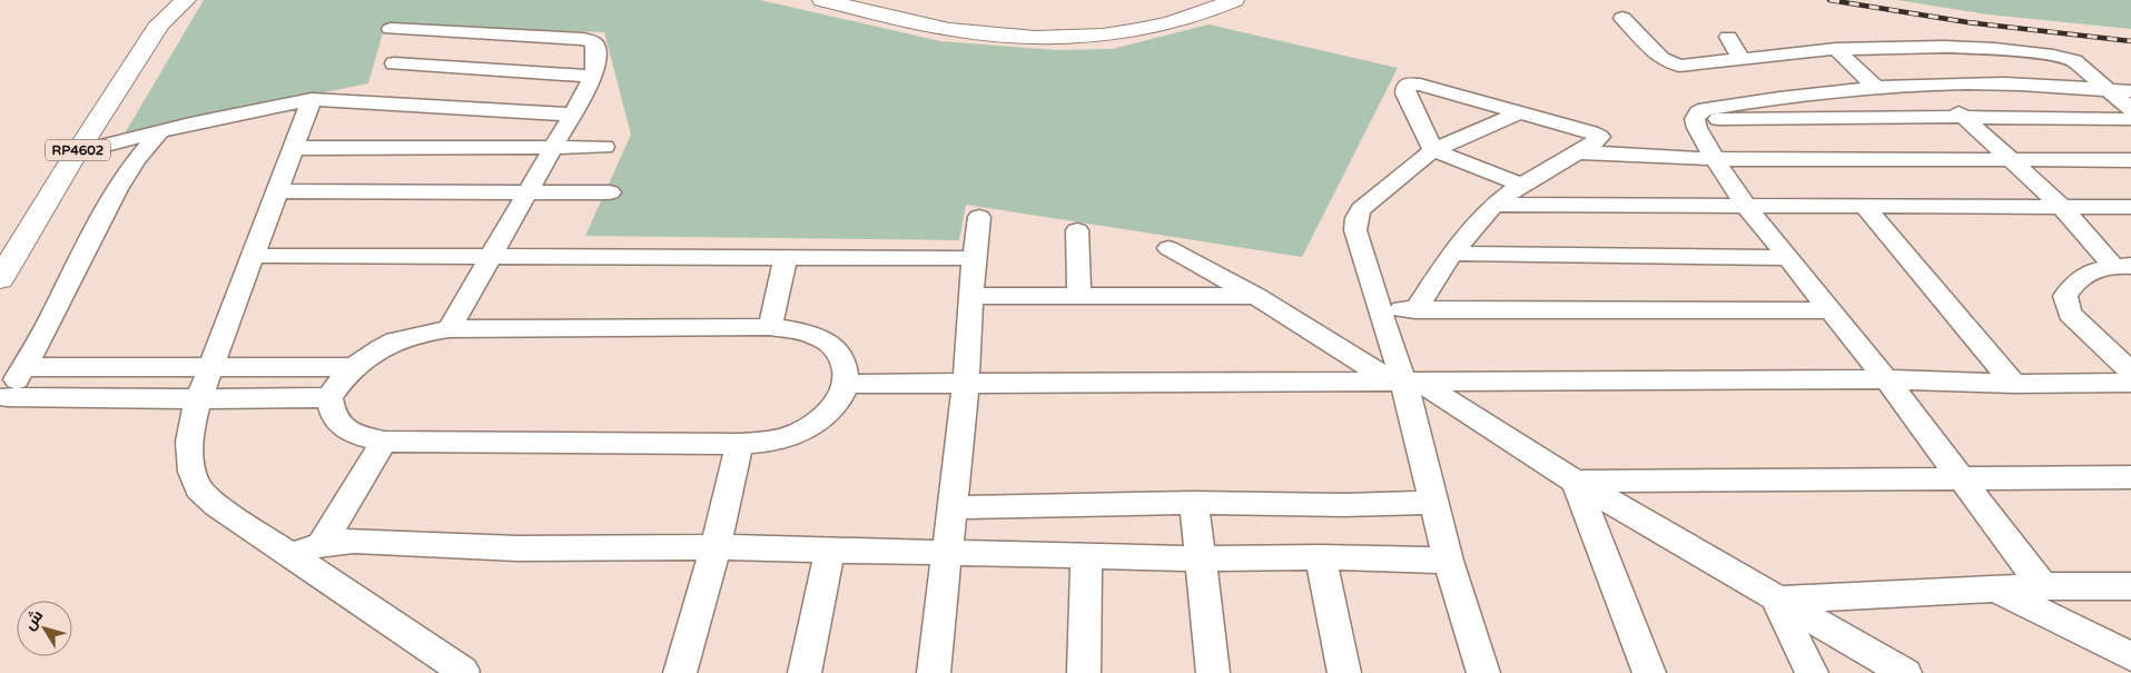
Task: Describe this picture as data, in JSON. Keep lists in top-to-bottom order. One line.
{"streets":{"highway":["RP4602"]},"north":"top left"}
